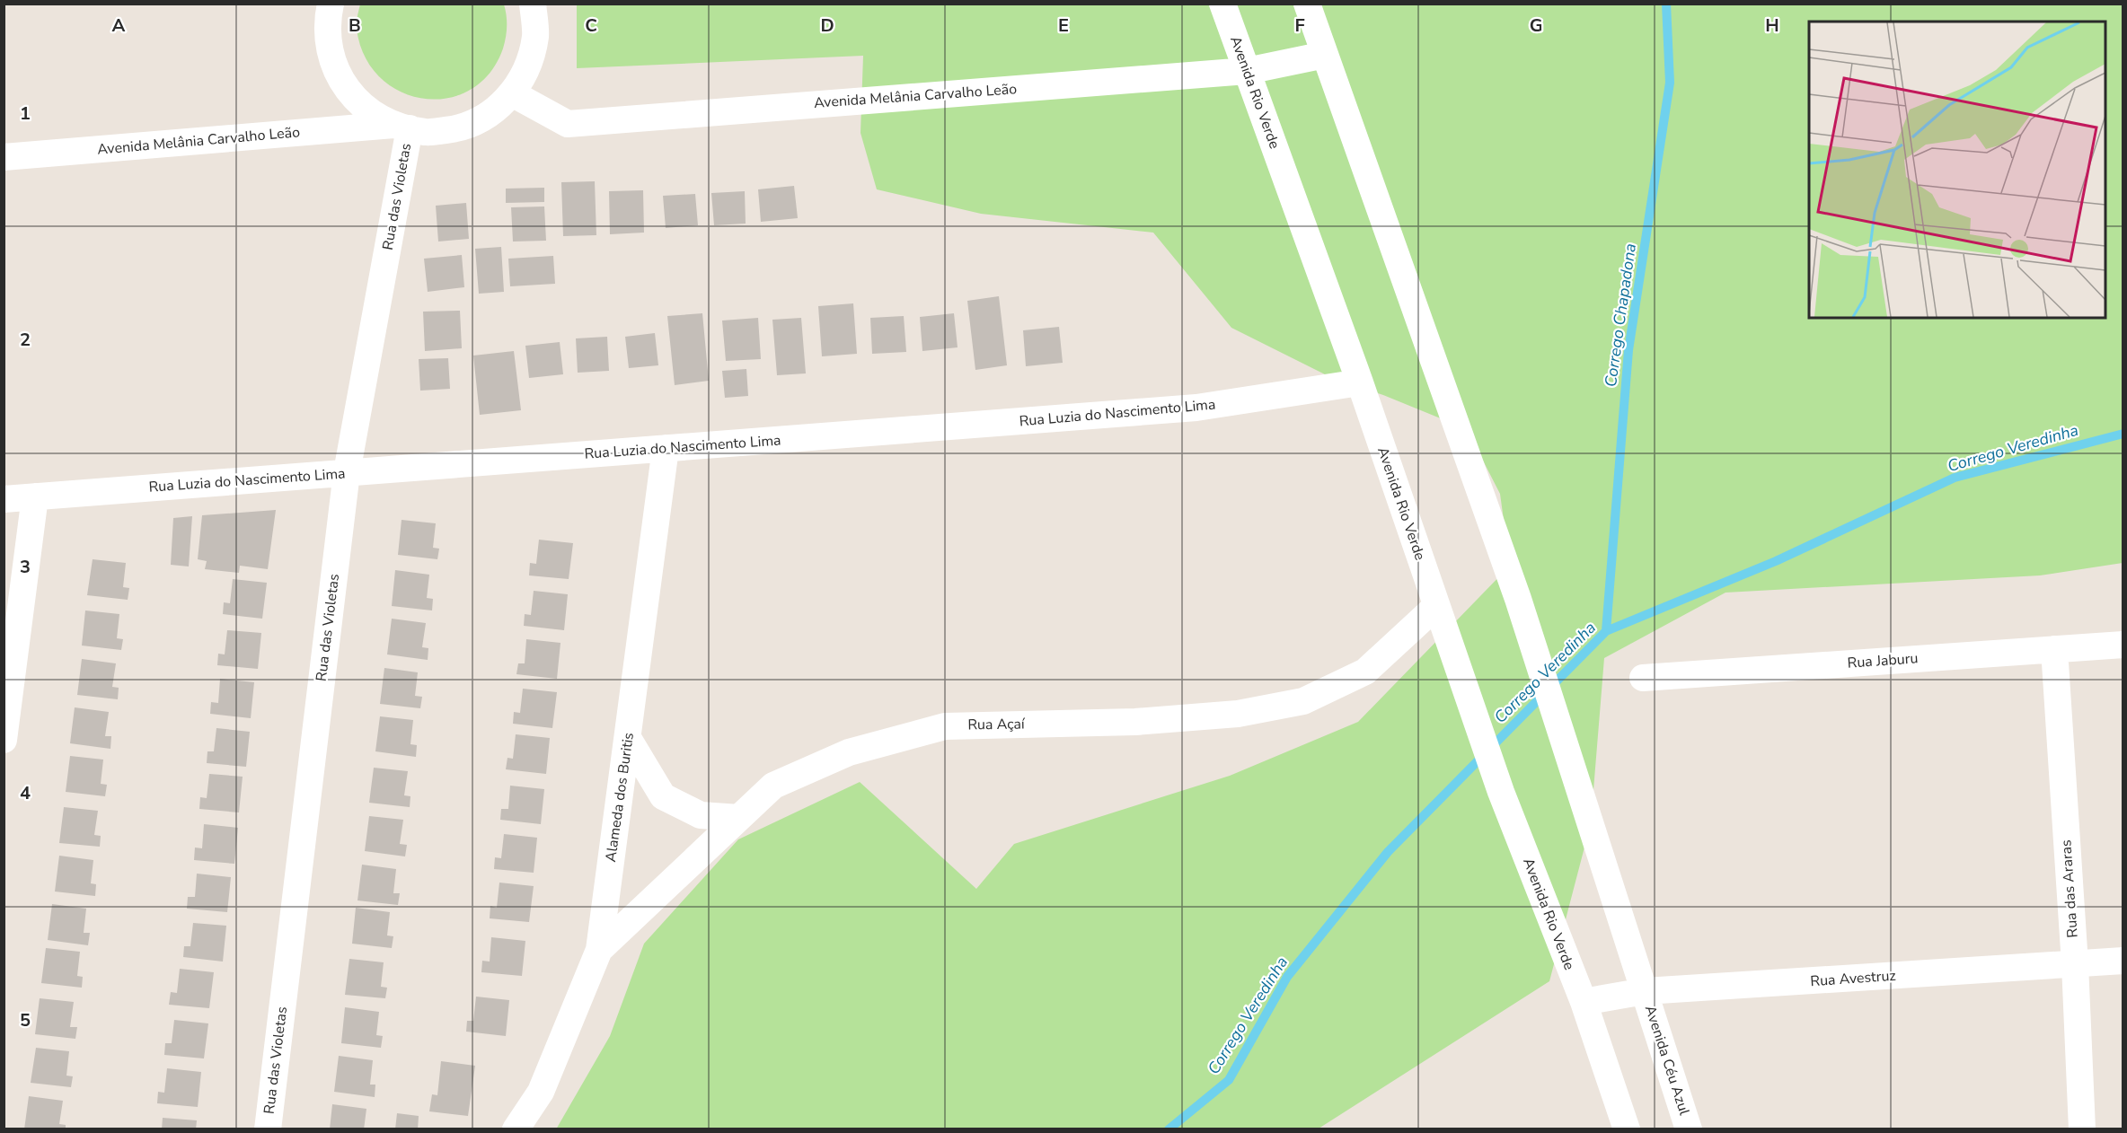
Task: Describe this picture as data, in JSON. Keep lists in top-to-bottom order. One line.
{"streets":{"street":["Avenida Rio Verde","Avenida Melânia Carvalho Leão","Rua das Violetas","Rua Luzia do Nascimento Lima","Rua Jaburu","Rua Açaí","Alameda dos Buritis","Rua das Araras","Rua Avestruz","Avenida Céu Azul"]},"crossings":[["Avenida Rio Verde","Avenida Melânia Carvalho Leão"],["Avenida Rio Verde","Rua Luzia do Nascimento Lima"],["Avenida Rio Verde","Rua Açaí"],["Avenida Rio Verde","Rua Avestruz"],["Avenida Melânia Carvalho Leão","Rua das Violetas"],["Rua das Violetas","Rua Luzia do Nascimento Lima"],["Rua Luzia do Nascimento Lima","Alameda dos Buritis"],["Rua Jaburu","Rua das Araras"],["Rua Açaí","Alameda dos Buritis"],["Rua das Araras","Rua Avestruz"],["Rua Avestruz","Avenida Céu Azul"]],"water":["Corrego Chapadona","Corrego Veredinha"],"grid":{"columns":["A","B","C","D","E","F","G","H"],"rows":["1","2","3","4","5"]}}
